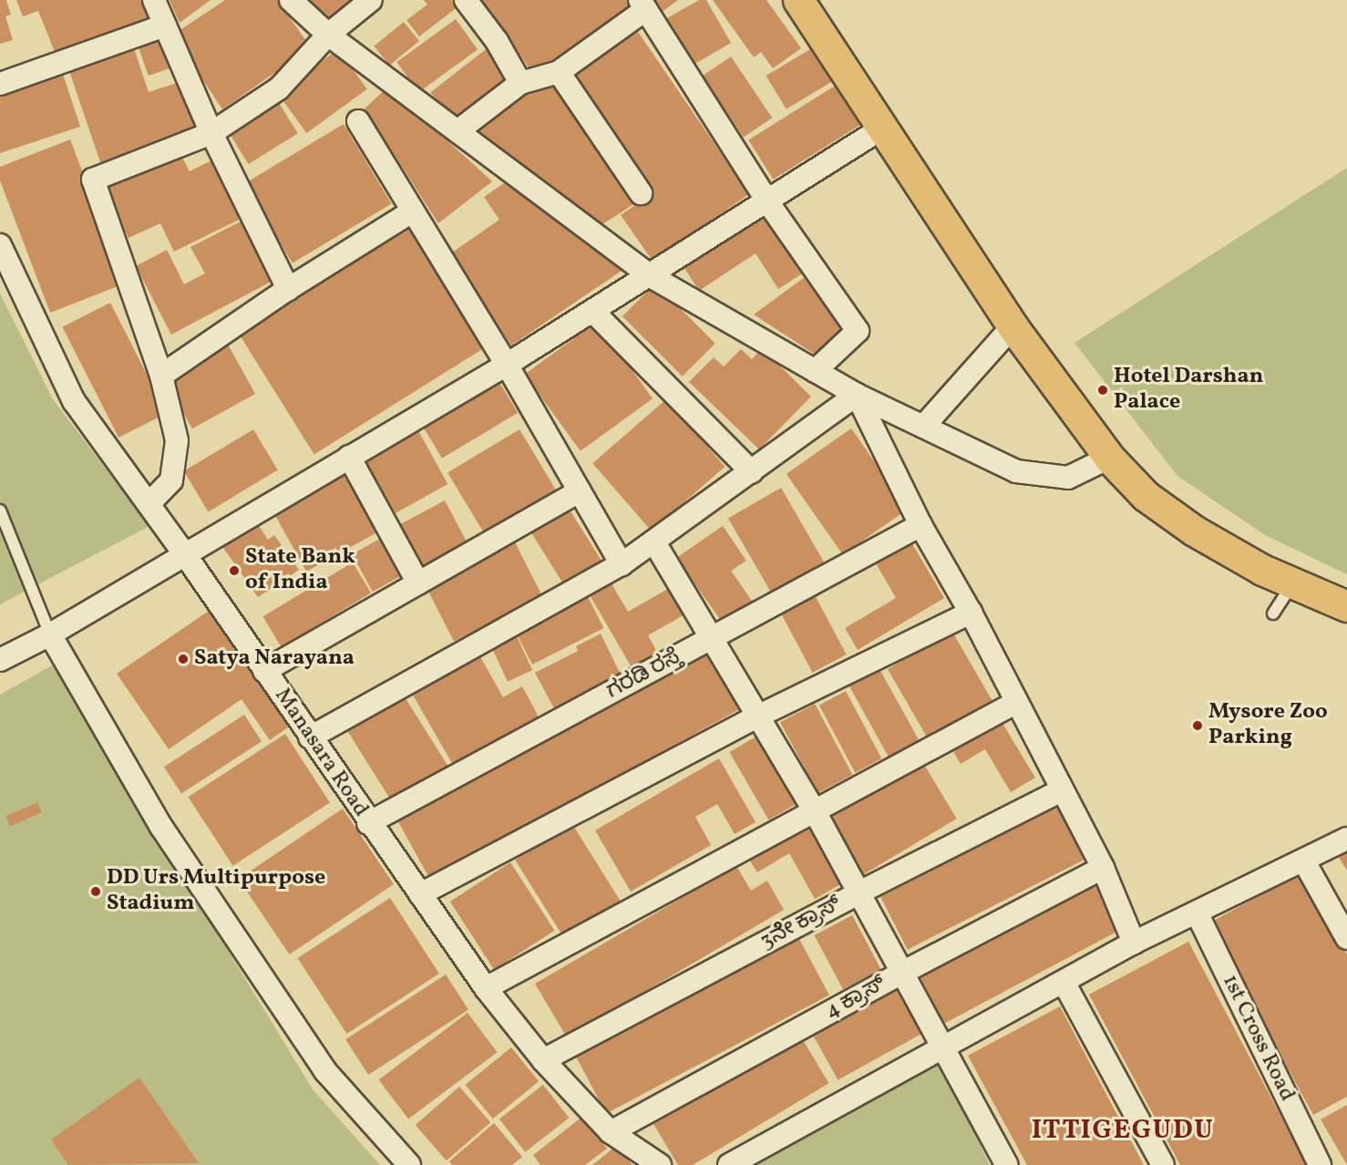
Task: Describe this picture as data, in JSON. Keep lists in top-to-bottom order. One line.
{"streets":{"street":["ಗರಡಿ ರಸ್ತೆ","Manasara Road","3ನೆೇ ಕ್ರಾಸ್","4 ಕ್ರಾಸ್","1st Cross Road"]},"crossings":[["ಗರಡಿ ರಸ್ತೆ","Manasara Road"],["Manasara Road","3ನೆೇ ಕ್ರಾಸ್"],["Manasara Road","4 ಕ್ರಾಸ್"]],"districts":["ITTIGEGUDU"],"places":["Hotel Darshan Palace","State Bank of India","Satya Narayana","Mysore Zoo Parking","DD Urs Multipurpose Stadium"]}
